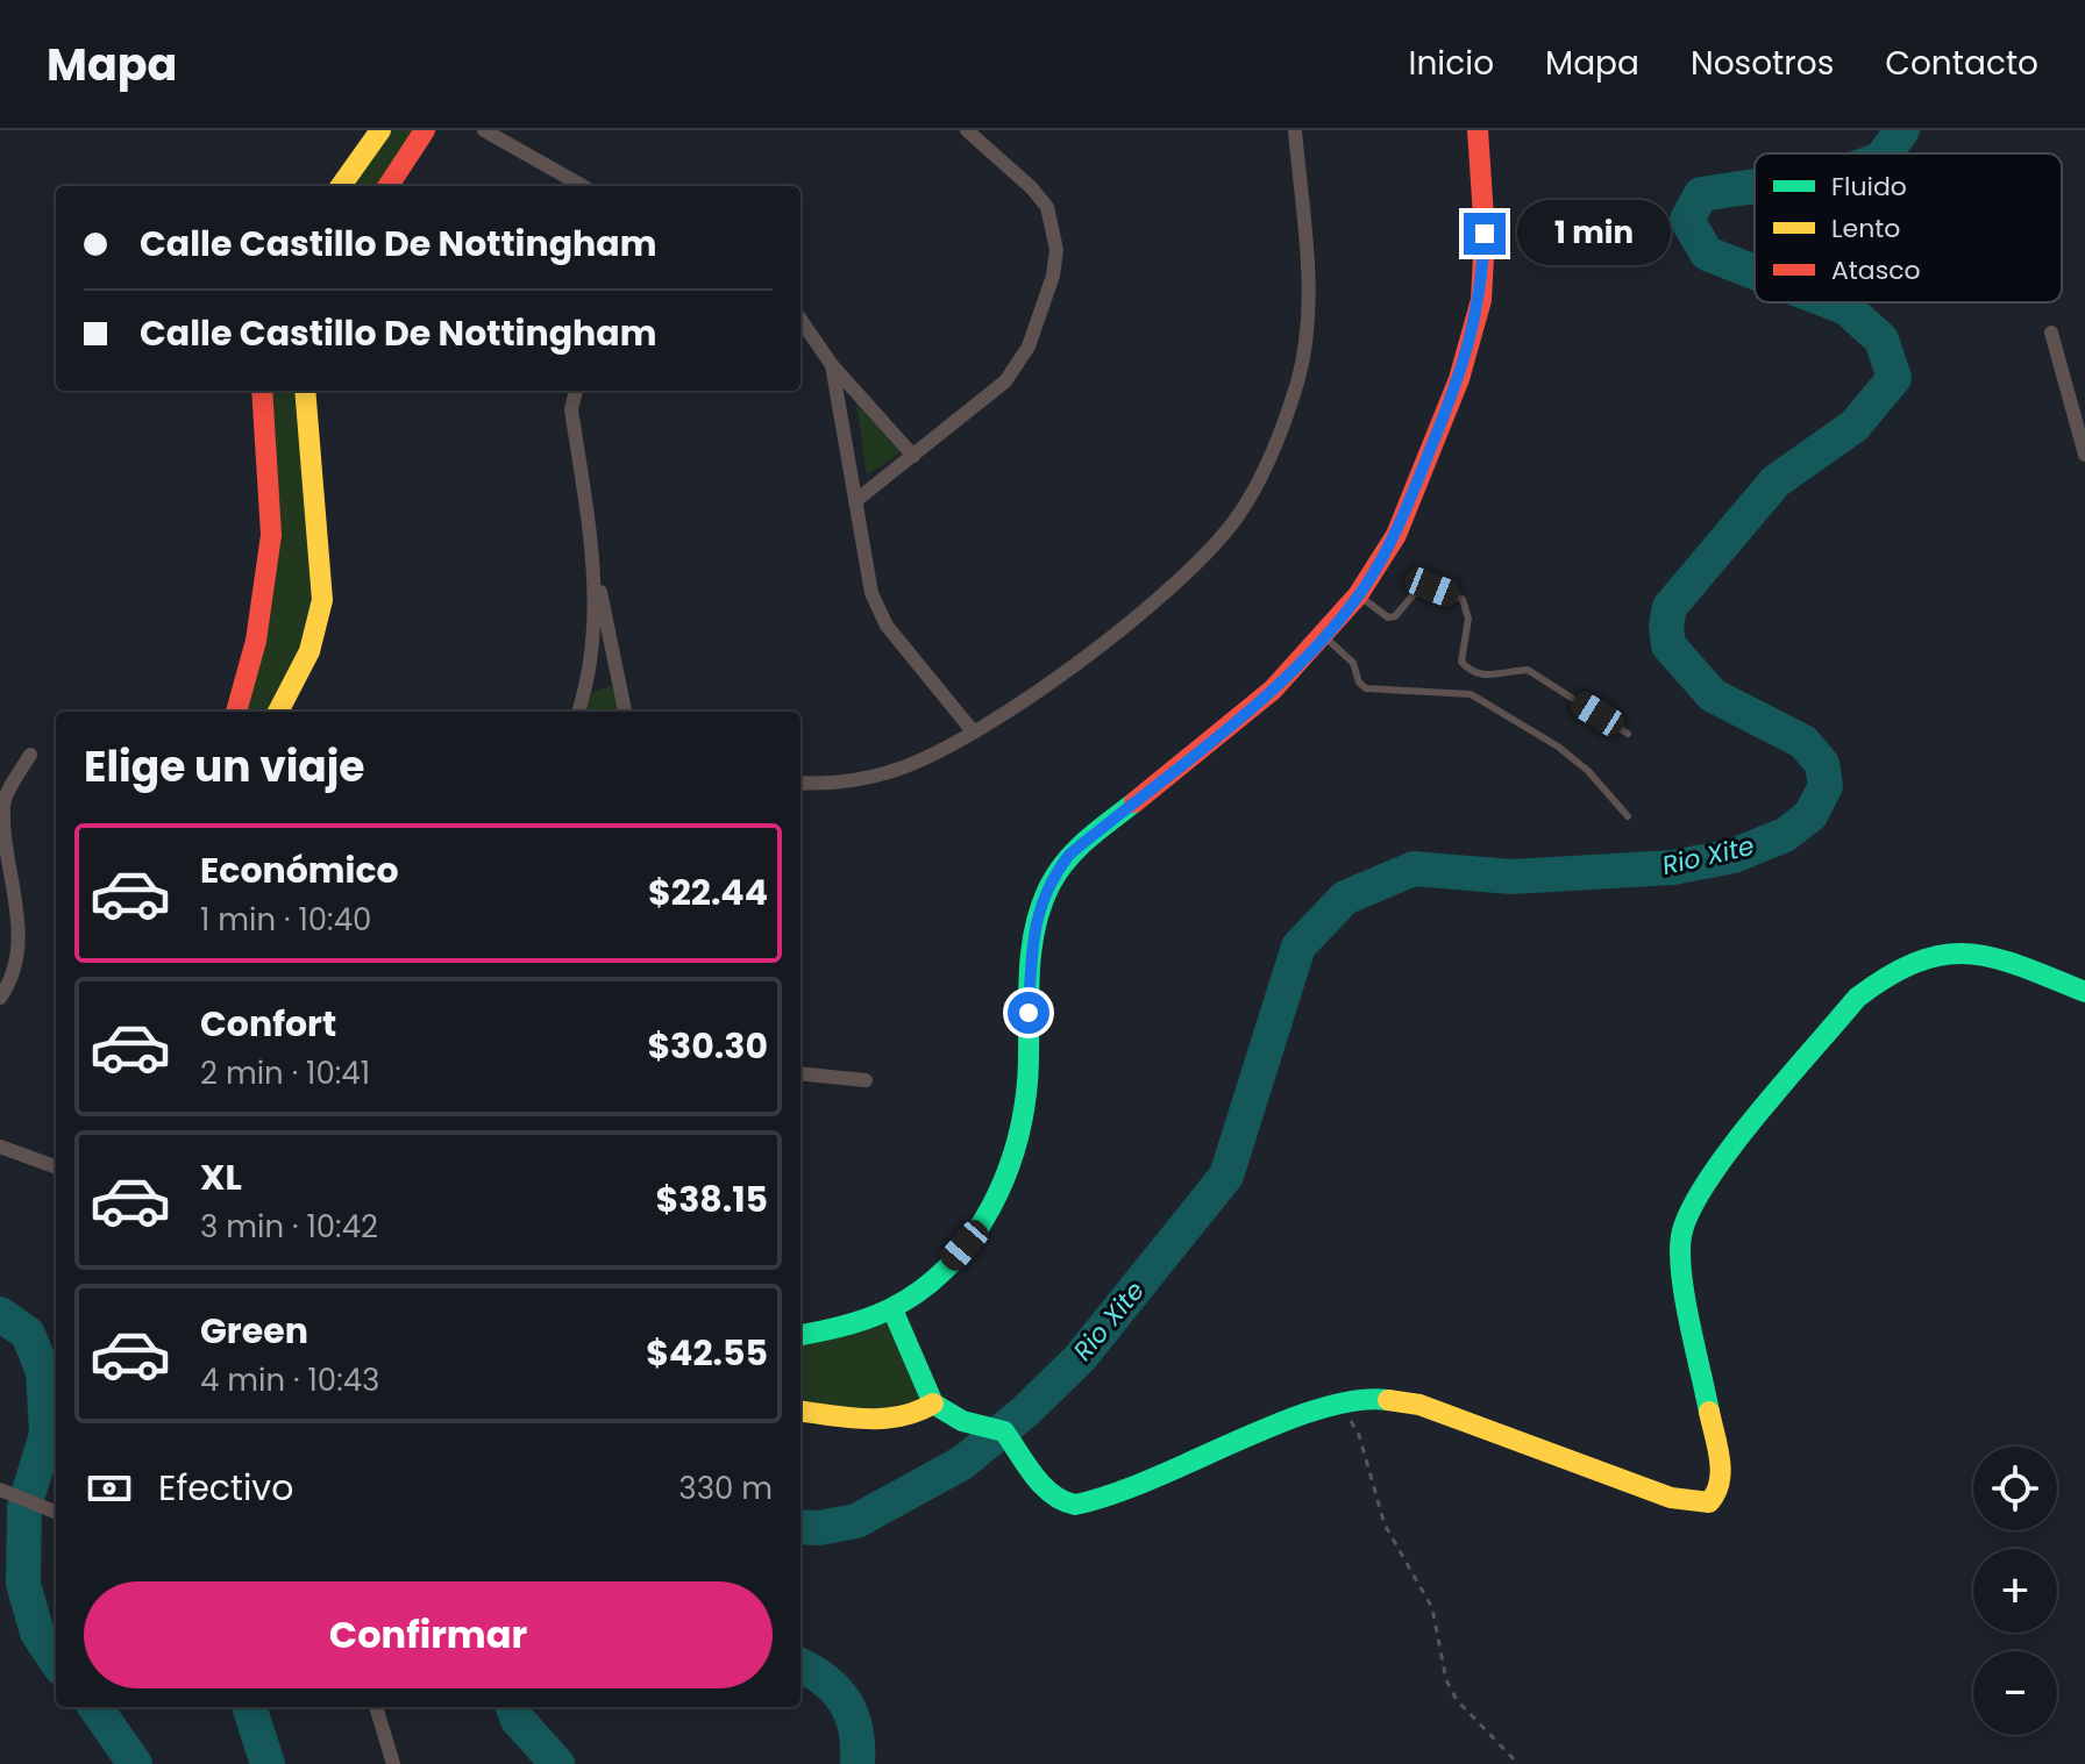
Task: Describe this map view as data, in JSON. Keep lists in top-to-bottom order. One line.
{"water":["Rio Xite"],"legend":["Fluido","Lento","Atasco"],"page":{"header":"Mapa","nav":["Inicio","Mapa","Nosotros","Contacto"],"banner":["Calle Castillo De Nottingham","Calle Castillo De Nottingham"],"bubble":"1 min","heading":"Elige un viaje","list":[{"name":"Económico","note":"1 min · 10:40","value":"$22.44"},{"name":"Confort","note":"2 min · 10:41","value":"$30.30"},{"name":"XL","note":"3 min · 10:42","value":"$38.15"},{"name":"Green","note":"4 min · 10:43","value":"$42.55"}],"pay":["Efectivo","330 m"],"map_buttons":["+","−"],"buttons":"Confirmar"}}
